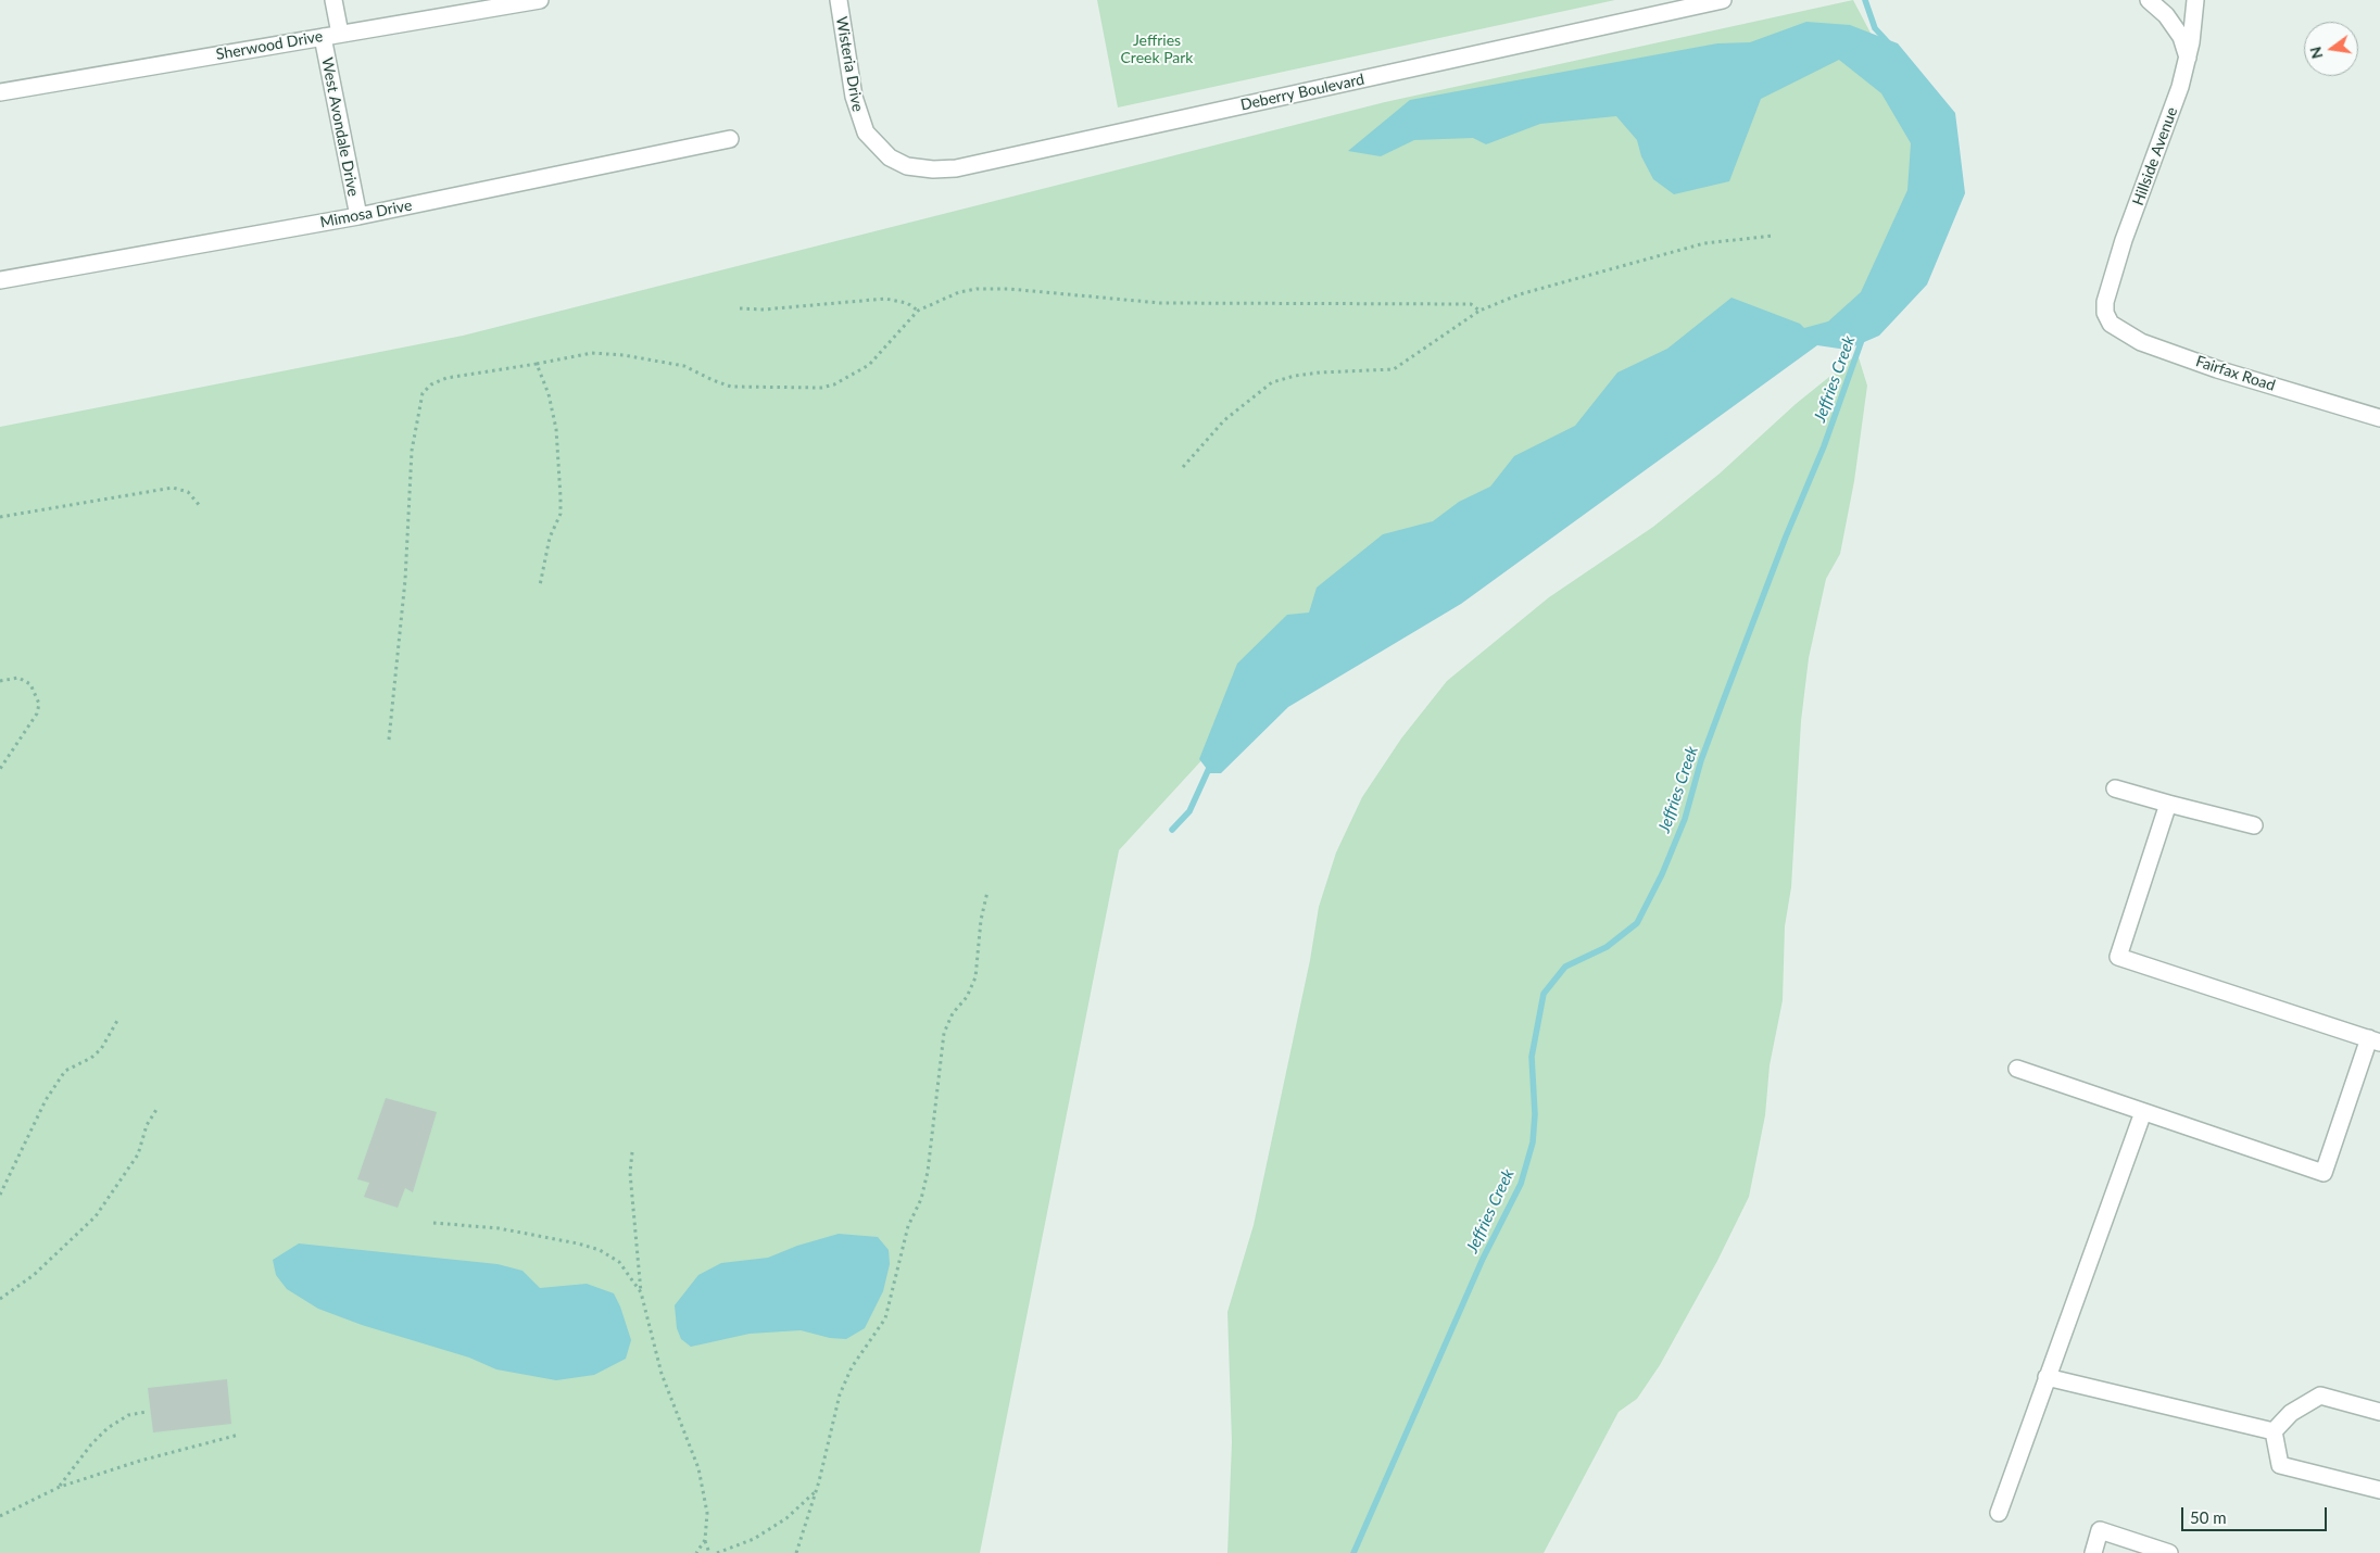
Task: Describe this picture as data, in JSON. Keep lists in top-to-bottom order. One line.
{"streets":{"street":["Sherwood Drive","Wisteria Drive","Deberry Boulevard","West Avondale Drive","Hillside Avenue","Mimosa Drive","Fairfax Road"]},"crossings":[["Sherwood Drive","West Avondale Drive"],["Wisteria Drive","Deberry Boulevard"],["West Avondale Drive","Mimosa Drive"],["Hillside Avenue","Fairfax Road"]],"water":["Jeffries Creek"],"parks":["Jeffries Creek Park"],"scale_bar":"50 m","north":"left"}
